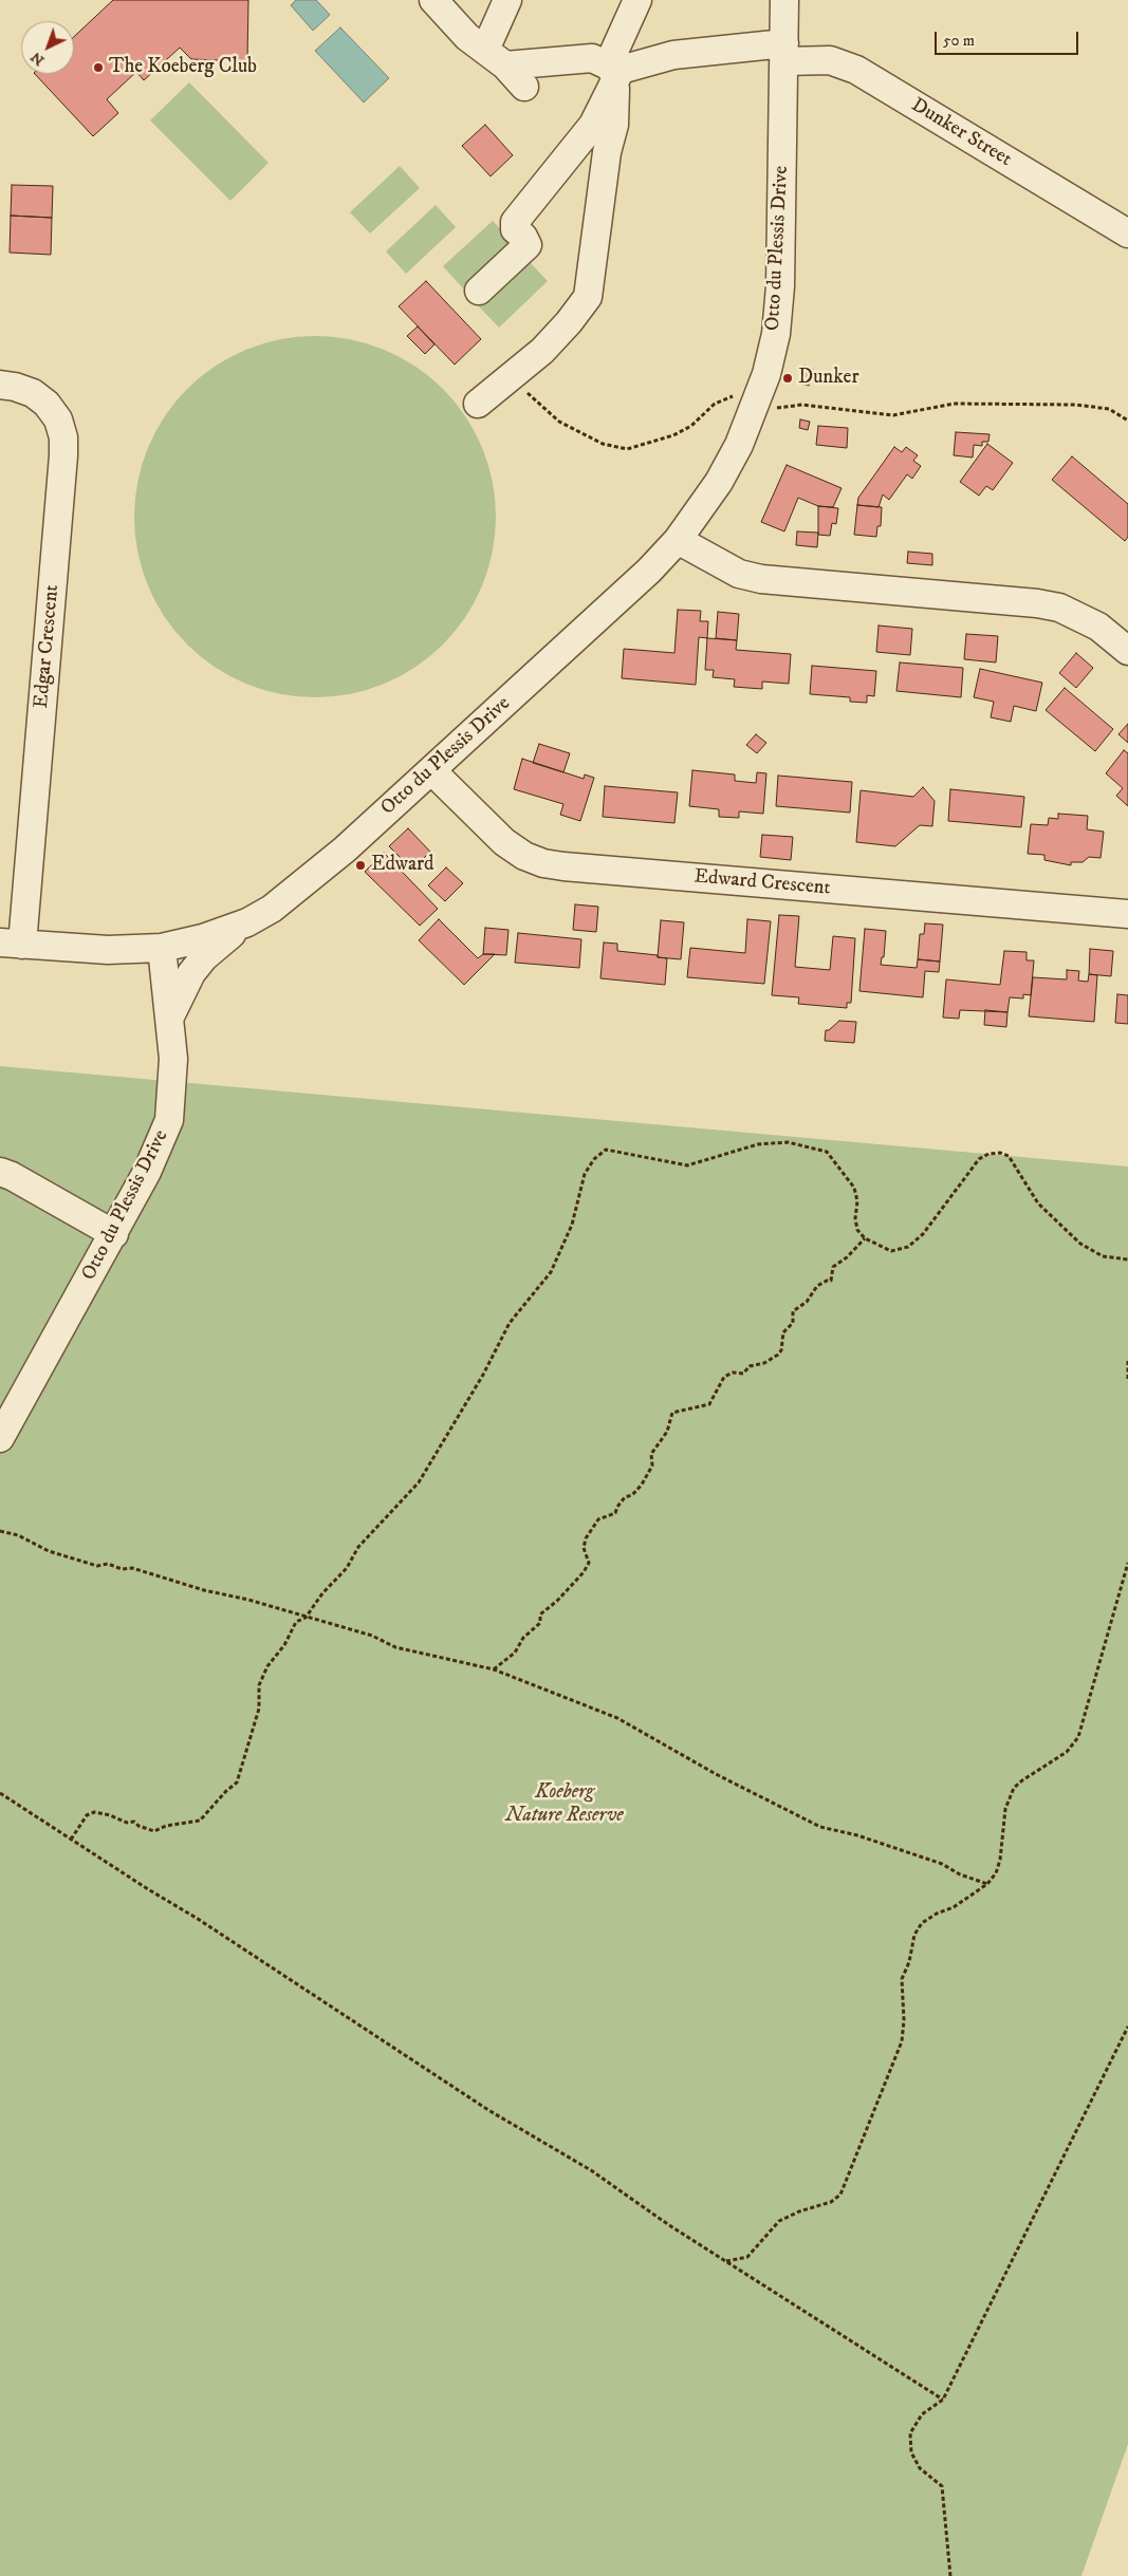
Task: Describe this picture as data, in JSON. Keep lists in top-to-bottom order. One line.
{"streets":{"street":["Dunker Street","Otto du Plessis Drive","Edgar Crescent","Edward Crescent"]},"crossings":[["Dunker Street","Otto du Plessis Drive"],["Otto du Plessis Drive","Edward Crescent"]],"parks":["Koeberg Nature Reserve"],"places":["The Koeberg Club","Dunker","Edward"],"scale_bar":"50 m","north":"bottom left"}
